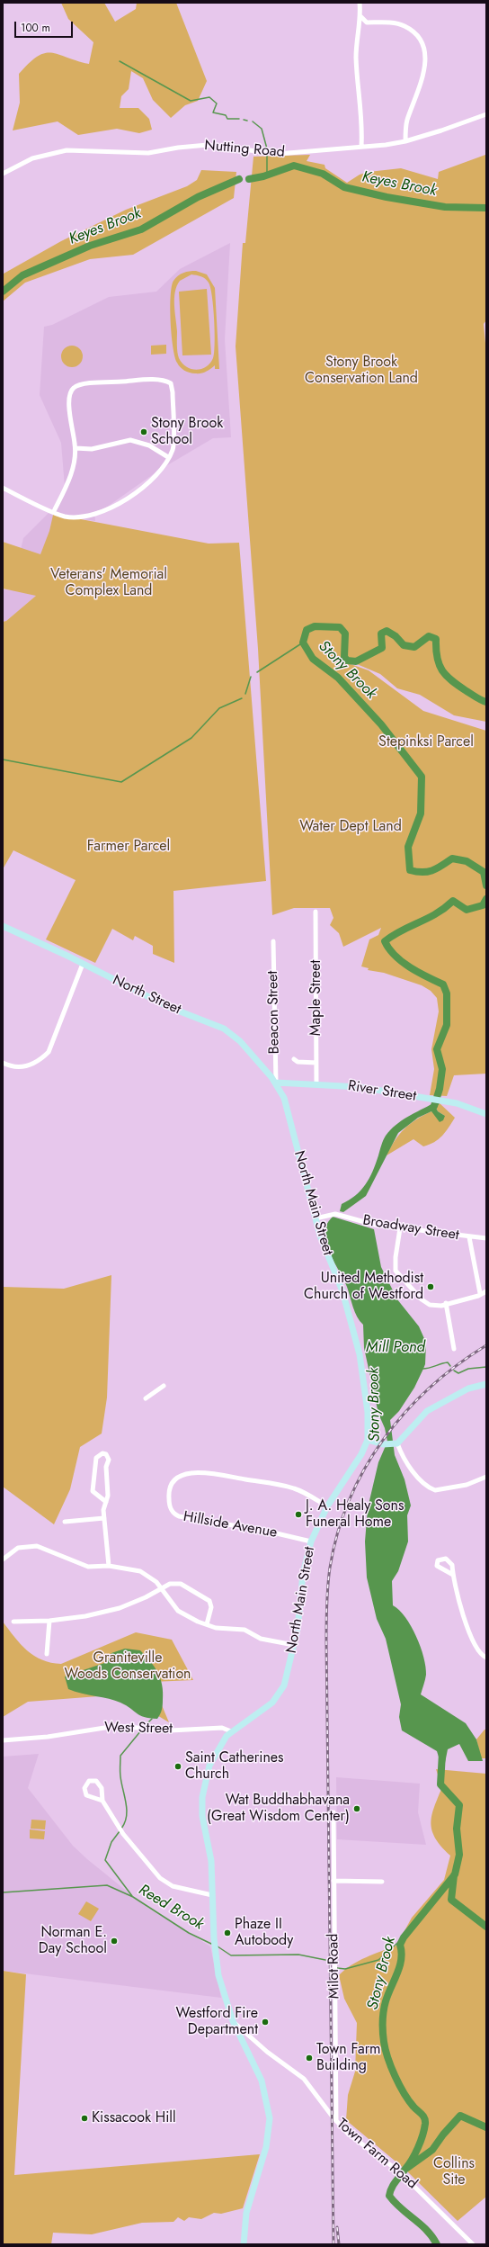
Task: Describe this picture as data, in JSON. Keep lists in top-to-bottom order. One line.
{"streets":{"main road":["North Street","River Street","North Main Street"],"street":["Nutting Road","Maple Street","Beacon Street","Broadway Street","Hillside Avenue","West Street","Milot Road","Town Farm Road"]},"crossings":[["North Street","Beacon Street"],["North Street","River Street"],["North Street","North Main Street"],["Maple Street","River Street"],["Beacon Street","River Street"],["Beacon Street","North Main Street"],["River Street","North Main Street"],["North Main Street","Broadway Street"],["North Main Street","Hillside Avenue"],["North Main Street","West Street"],["North Main Street","Town Farm Road"],["Milot Road","Town Farm Road"]],"water":["Keyes Brook","Stony Brook","Mill Pond","Reed Brook"],"parks":["Stony Brook Conservation Land","Veterans' Memorial Complex Land","Stepinksi Parcel","Water Dept Land","Farmer Parcel","Graniteville Woods Conservation","Collins Site"],"places":["Stony Brook School","United Methodist Church of Westford","J. A. Healy Sons Funeral Home","Saint Catherines Church","Wat Buddhabhavana (Great Wisdom Center)","Phaze II Autobody","Norman E. Day School","Westford Fire Department","Town Farm Building","Kissacook Hill"],"scale_bar":"100 m"}
